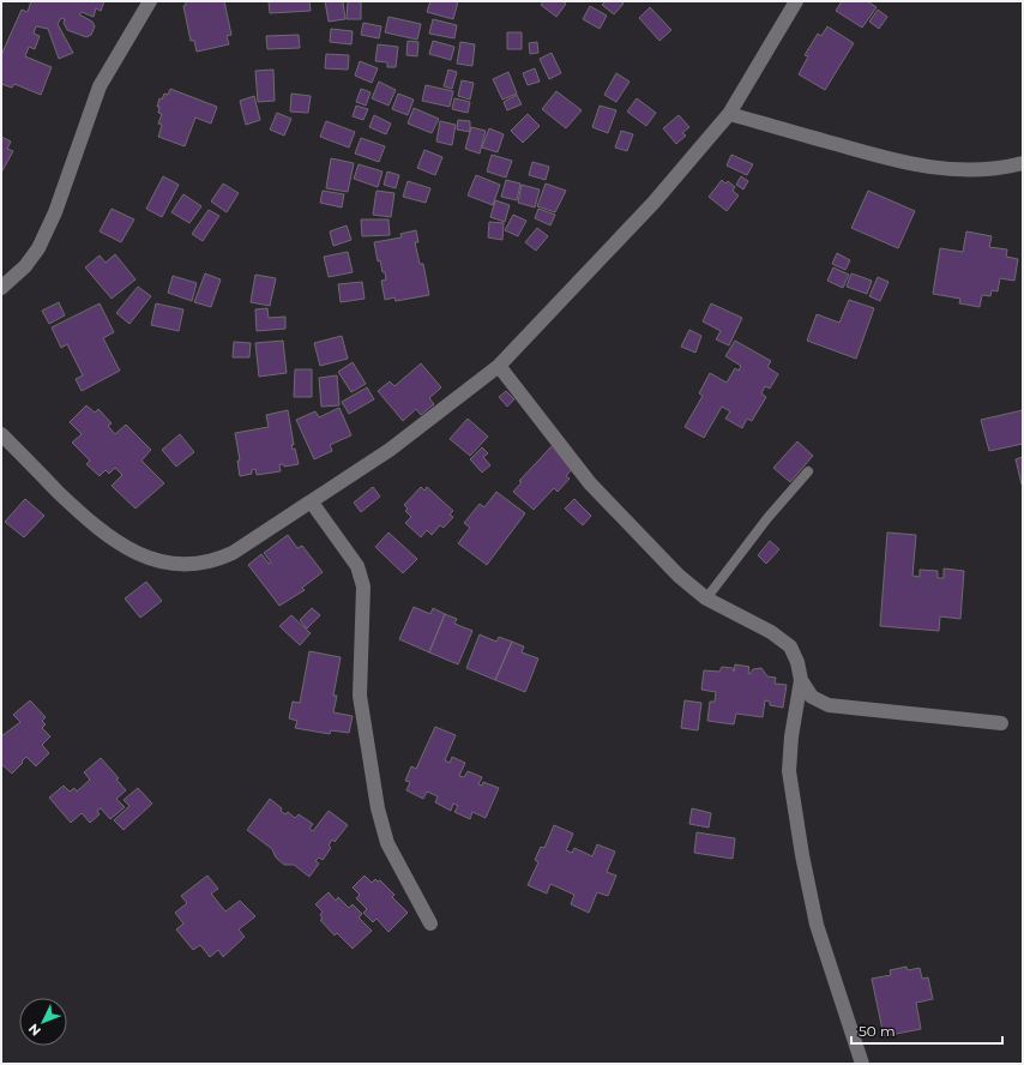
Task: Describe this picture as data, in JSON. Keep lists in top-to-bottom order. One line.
{"scale_bar":"50 m","north":"bottom left"}
